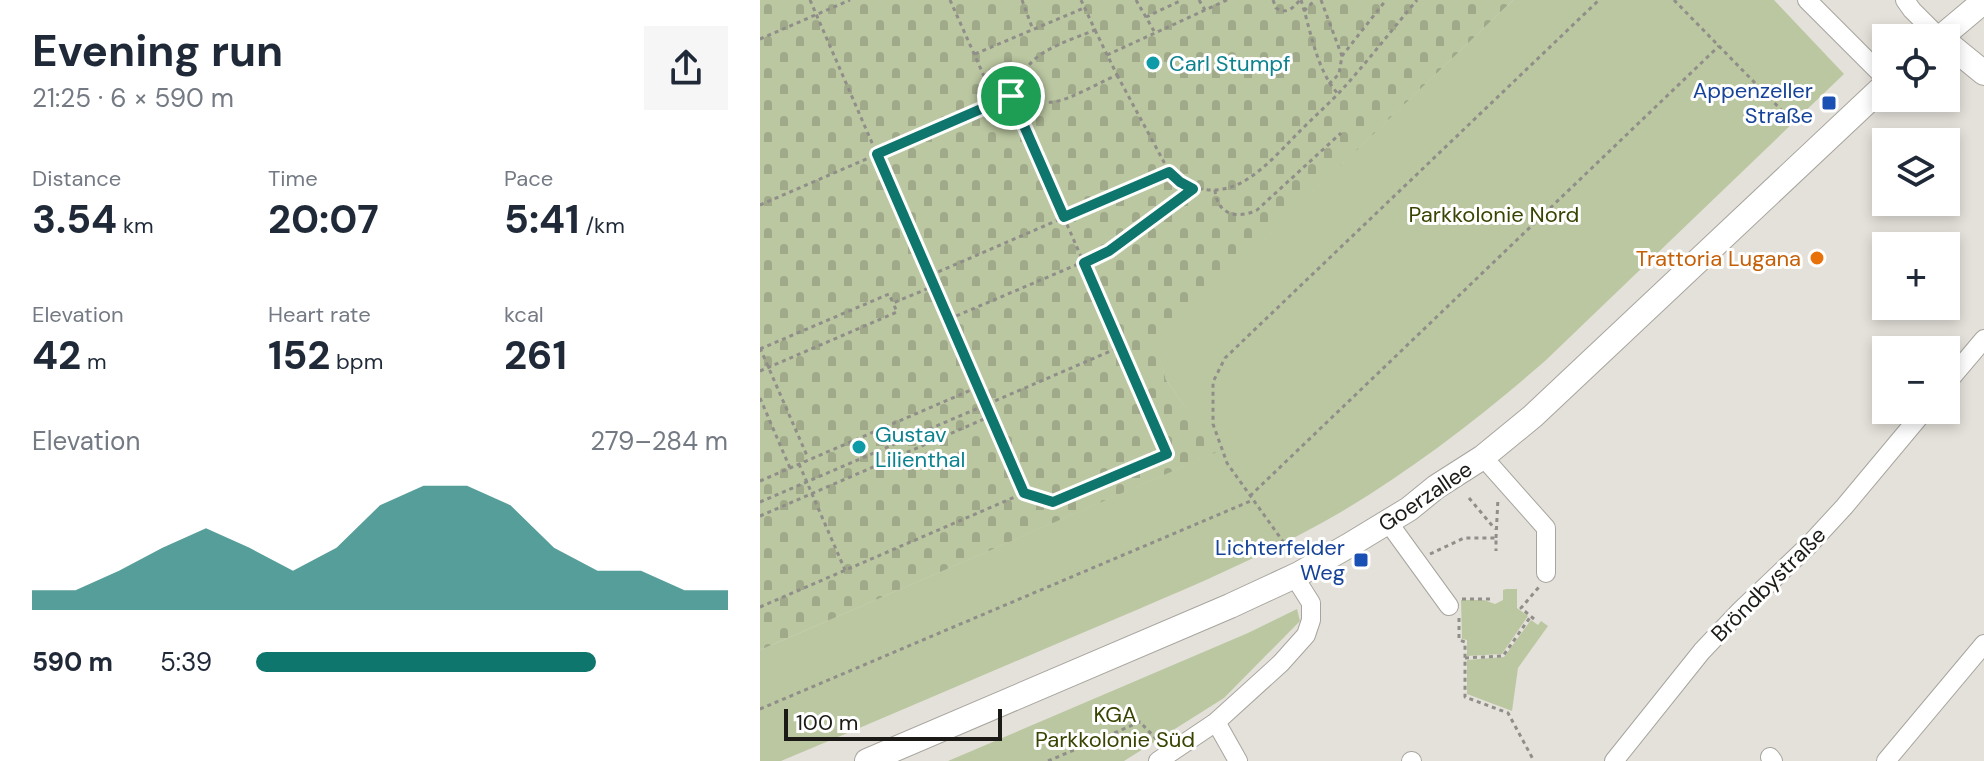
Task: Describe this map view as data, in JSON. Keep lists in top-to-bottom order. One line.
{"streets":{"main road":["Goerzallee"],"street":["Bröndbystraße"]},"parks":["Parkkolonie Nord","KGA Parkkolonie Süd"],"places":{"other":["Carl Stumpf","Trattoria Lugana","Gustav Lilienthal"],"transit":["Appenzeller Straße","Lichterfelder Weg"]},"scale_bar":"100 m","page":{"heading":["Evening run","21:25 · 6 × 590 m"],"map_buttons":["+","−"],"stats":[["Distance","3.54 km"],["Time","20:07"],["Pace","5:41 /km"],["Elevation","42 m"],["Heart rate","152 bpm"],["kcal","261"]],"chart":["Elevation","279–284 m"],"list":[{"name":"590 m","note":"5:39"}],"scale":"100 m"}}
